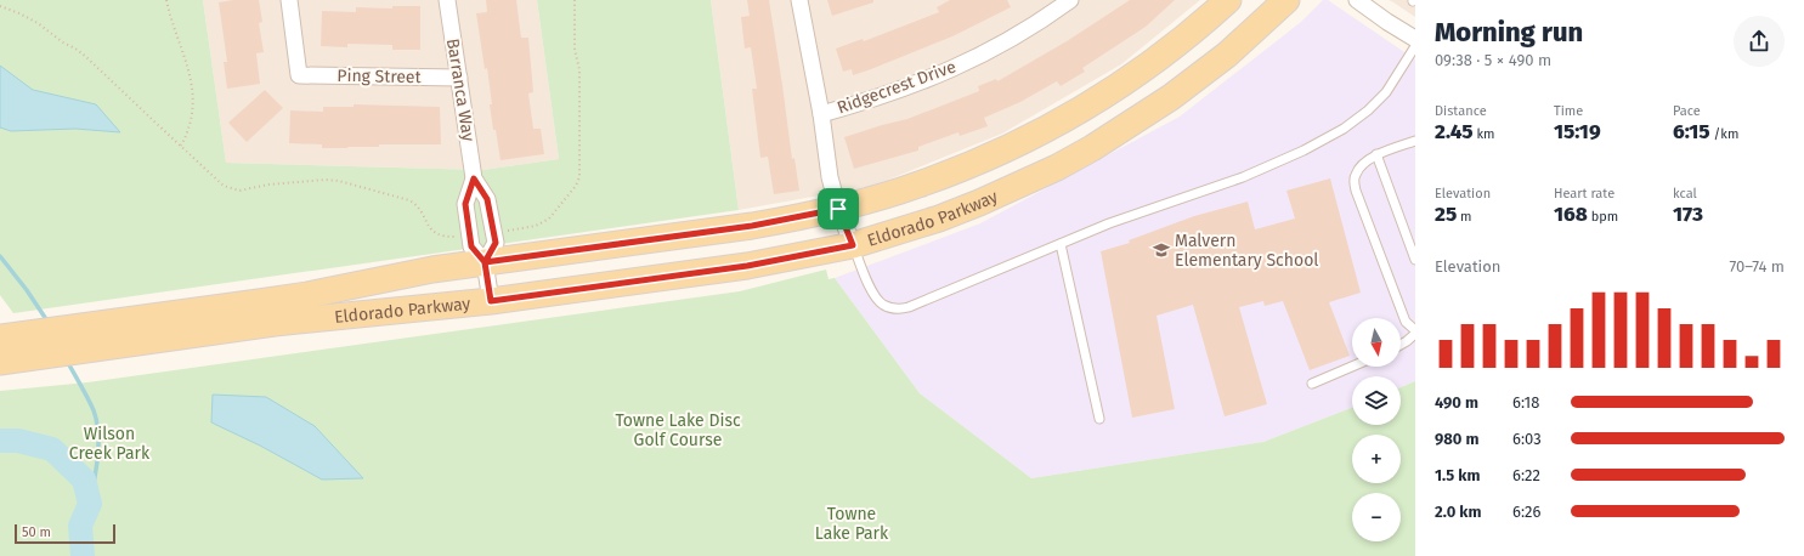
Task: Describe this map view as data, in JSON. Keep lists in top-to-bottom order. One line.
{"streets":{"main road":["Eldorado Parkway"],"street":["Ping Street","Ridgecrest Drive","Barranca Way"]},"crossings":[["Ping Street","Barranca Way"],["Barranca Way","Eldorado Parkway"]],"parks":["Towne Lake Disc Golf Course","Wilson Creek Park","Towne Lake Park"],"places":{"school or university":["Malvern Elementary School"]},"scale_bar":"50 m","north":"bottom","page":{"heading":["Morning run","09:38 · 5 × 490 m"],"stats":[["Distance","2.45 km"],["Time","15:19"],["Pace","6:15 /km"],["Elevation","25 m"],["Heart rate","168 bpm"],["kcal","173"]],"chart":["Elevation","70–74 m"],"map_buttons":["+","−"],"list":[{"name":"490 m","note":"6:18"},{"name":"980 m","note":"6:03"},{"name":"1.5 km","note":"6:22"},{"name":"2.0 km","note":"6:26"}],"scale":"50 m"}}
